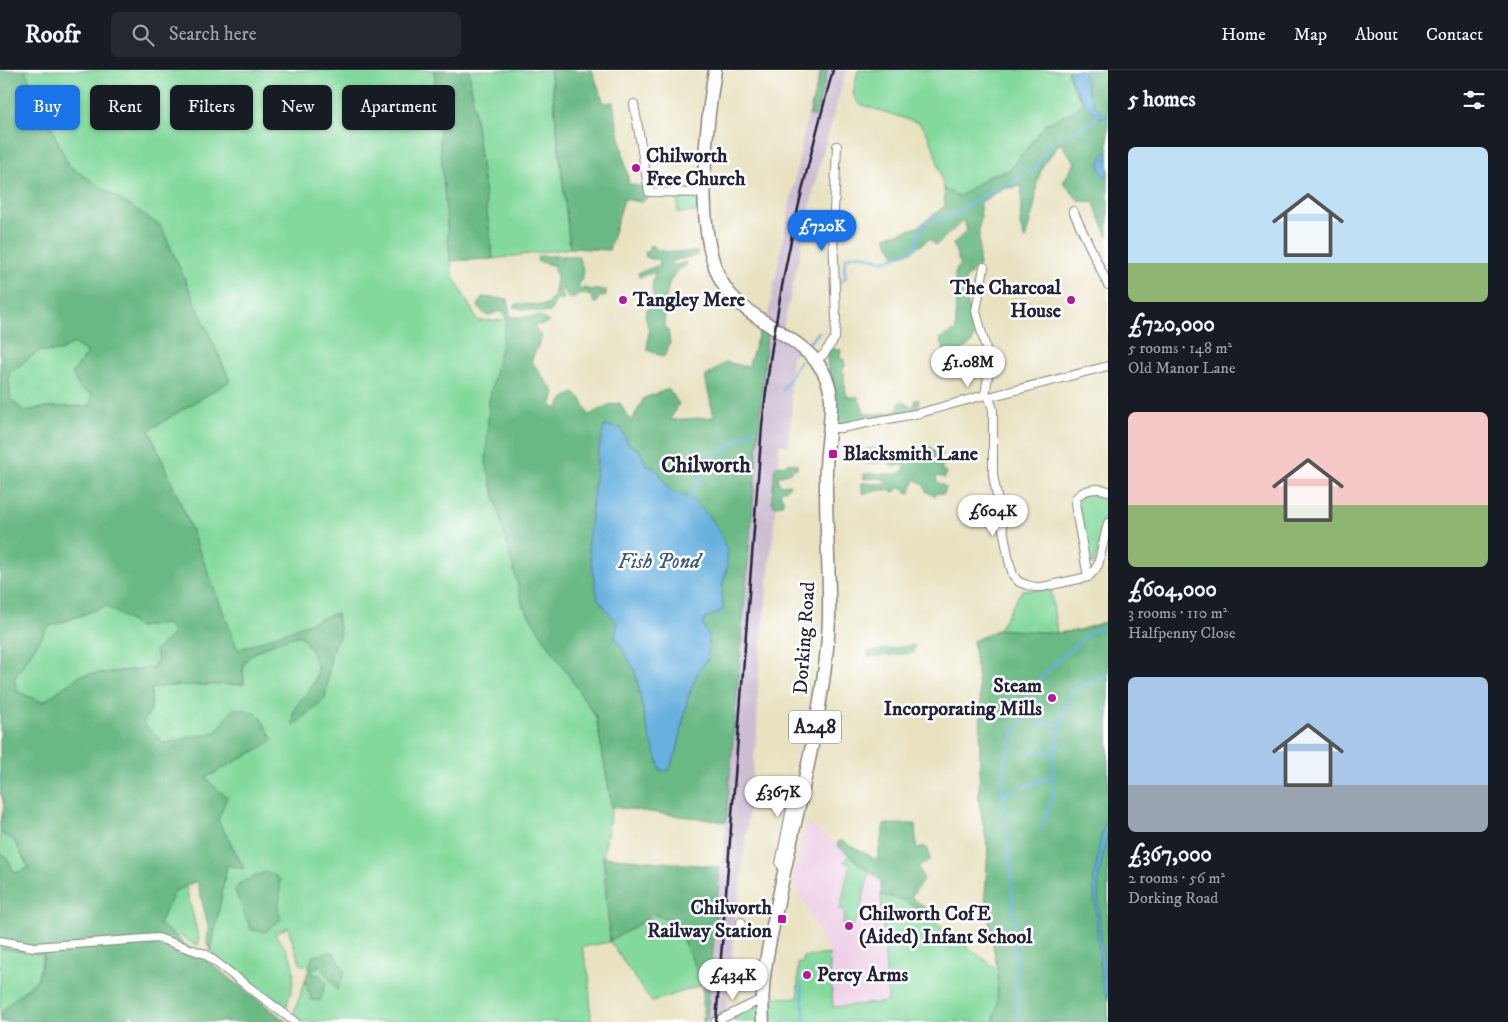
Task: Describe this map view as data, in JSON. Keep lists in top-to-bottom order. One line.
{"streets":{"main road":["Dorking Road","A248"]},"crossings":[["Dorking Road","A248"]],"districts":["Chilworth"],"water":["Fish Pond"],"places":{"other":["Chilworth Free Church","Tangley Mere","The Charcoal House","Steam Incorporating Mills","Chilworth CofE (Aided) Infant School","Percy Arms"],"transit":["Blacksmith Lane","Chilworth Railway Station"]},"page":{"header":"Roofr","search":"Search here","nav":["Home","Map","About","Contact"],"heading":"5 homes","chip":["Buy","Rent","Filters","New","Apartment"],"list":[{"name":"£720,000","note":"5 rooms · 148 m² · Old Manor Lane"},{"name":"£604,000","note":"3 rooms · 110 m² · Halfpenny Close"},{"name":"£367,000","note":"2 rooms · 56 m² · Dorking Road"}],"price":["£720K","£1.08M","£604K","£367K","£434K"]}}
